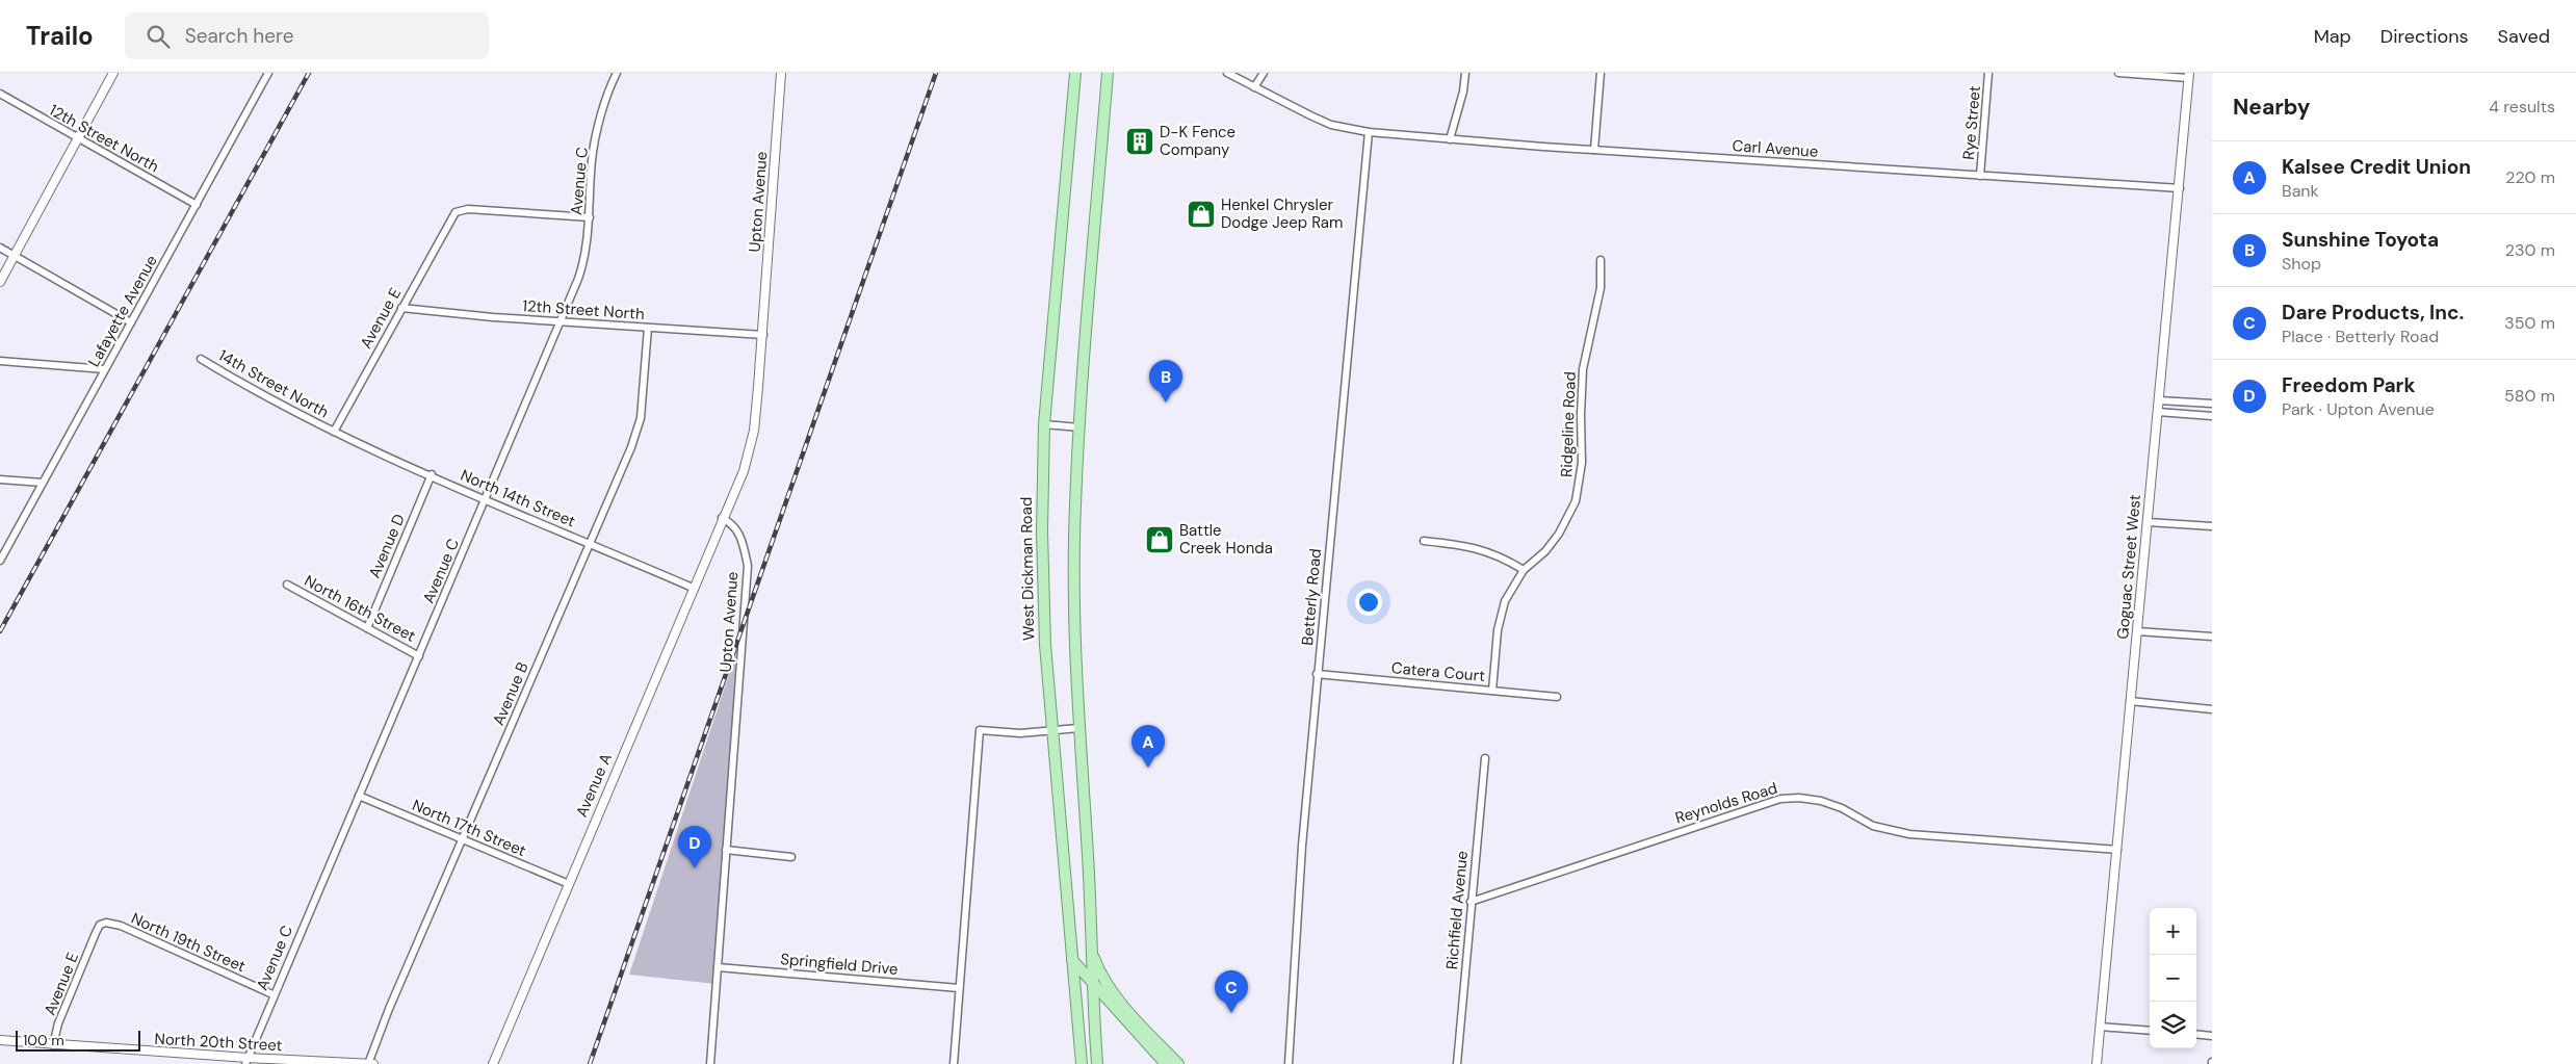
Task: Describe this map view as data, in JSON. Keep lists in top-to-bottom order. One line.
{"streets":{"main road":["West Dickman Road"],"street":["Rye Street","12th Street North","Carl Avenue","Avenue C","Upton Avenue","Lafayette Avenue","Avenue E","14th Street North","Ridgeline Road","North 14th Street","Avenue D","Goguac Street West","Betterly Road","North 16th Street","Catera Court","Avenue B","Avenue A","Reynolds Road","North 17th Street","Richfield Avenue","North 19th Street","Springfield Drive","North 20th Street"]},"crossings":[["Rye Street","Carl Avenue"],["12th Street North","Avenue C"],["12th Street North","Upton Avenue"],["12th Street North","Lafayette Avenue"],["12th Street North","Avenue E"],["12th Street North","Avenue B"],["Carl Avenue","Goguac Street West"],["Carl Avenue","Betterly Road"],["Avenue C","Avenue E"],["Avenue C","North 14th Street"],["Avenue C","North 16th Street"],["Avenue C","North 17th Street"],["Avenue C","North 19th Street"],["Avenue C","North 20th Street"],["Upton Avenue","Avenue A"],["Upton Avenue","Springfield Drive"],["Avenue E","14th Street North"],["Avenue E","North 14th Street"],["Avenue E","North 19th Street"],["Avenue E","North 20th Street"],["14th Street North","North 14th Street"],["Ridgeline Road","Catera Court"],["North 14th Street","Avenue D"],["North 14th Street","Avenue B"],["North 14th Street","Avenue A"],["Avenue D","North 16th Street"],["Goguac Street West","Reynolds Road"],["Betterly Road","Catera Court"],["Avenue B","North 17th Street"],["Avenue B","North 20th Street"],["Avenue A","North 17th Street"],["Reynolds Road","Richfield Avenue"]],"places":{"building":["D-K Fence Company"],"shop":["Henkel Chrysler Dodge Jeep Ram","Battle Creek Honda"]},"scale_bar":"100 m","page":{"header":"Trailo","search":"Search here","nav":["Map","Directions","Saved"],"heading":["Nearby","4 results"],"list":[{"mark":"A","name":"Kalsee Credit Union","note":"Bank","value":"220 m"},{"mark":"B","name":"Sunshine Toyota","note":"Shop","value":"230 m"},{"mark":"C","name":"Dare Products, Inc.","note":"Place · Betterly Road","value":"350 m"},{"mark":"D","name":"Freedom Park","note":"Park · Upton Avenue","value":"580 m"}],"pins":["B","A","D","C"],"map_buttons":["+","−"],"scale":"100 m"}}
